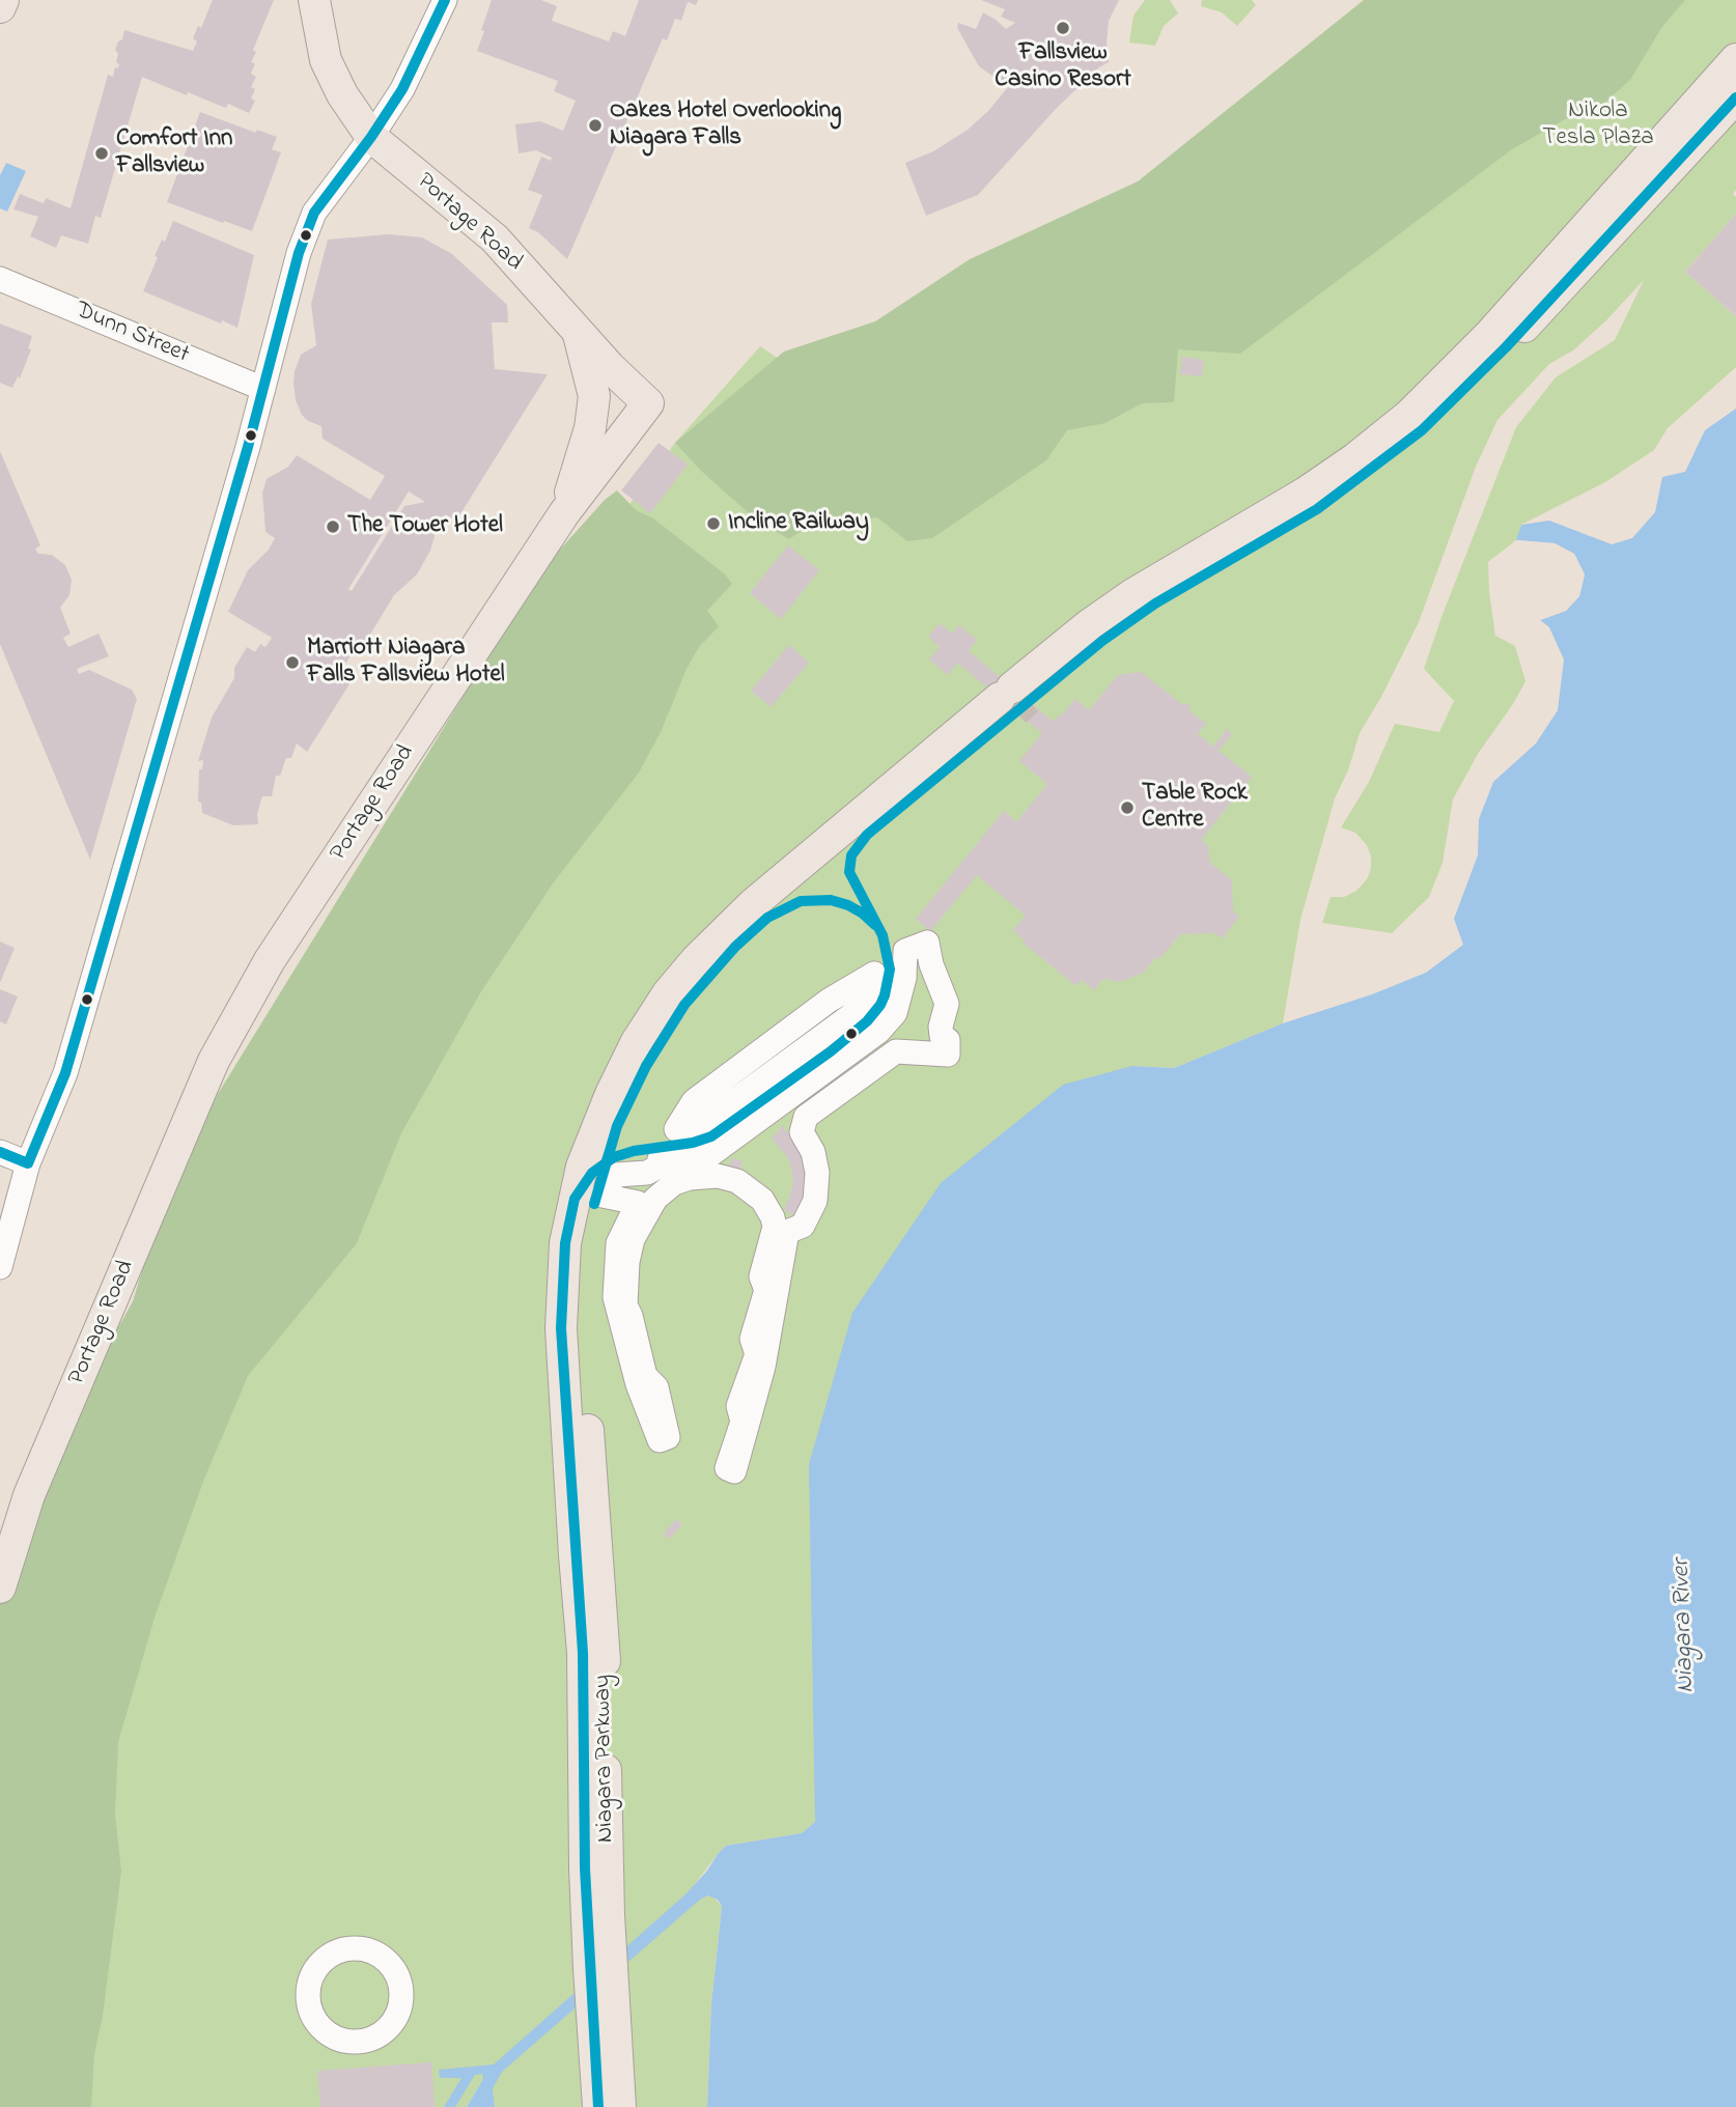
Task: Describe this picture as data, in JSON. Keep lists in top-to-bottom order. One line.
{"streets":{"main road":["Portage Road","Niagara Parkway"],"street":["Dunn Street"]},"water":["Niagara River"],"parks":["Nikola Tesla Plaza"],"places":["Fallsview Casino Resort","Oakes Hotel Overlooking Niagara Falls","Comfort Inn Fallsview","Incline Railway","The Tower Hotel","Marriott Niagara Falls Fallsview Hotel","Table Rock Centre"]}
